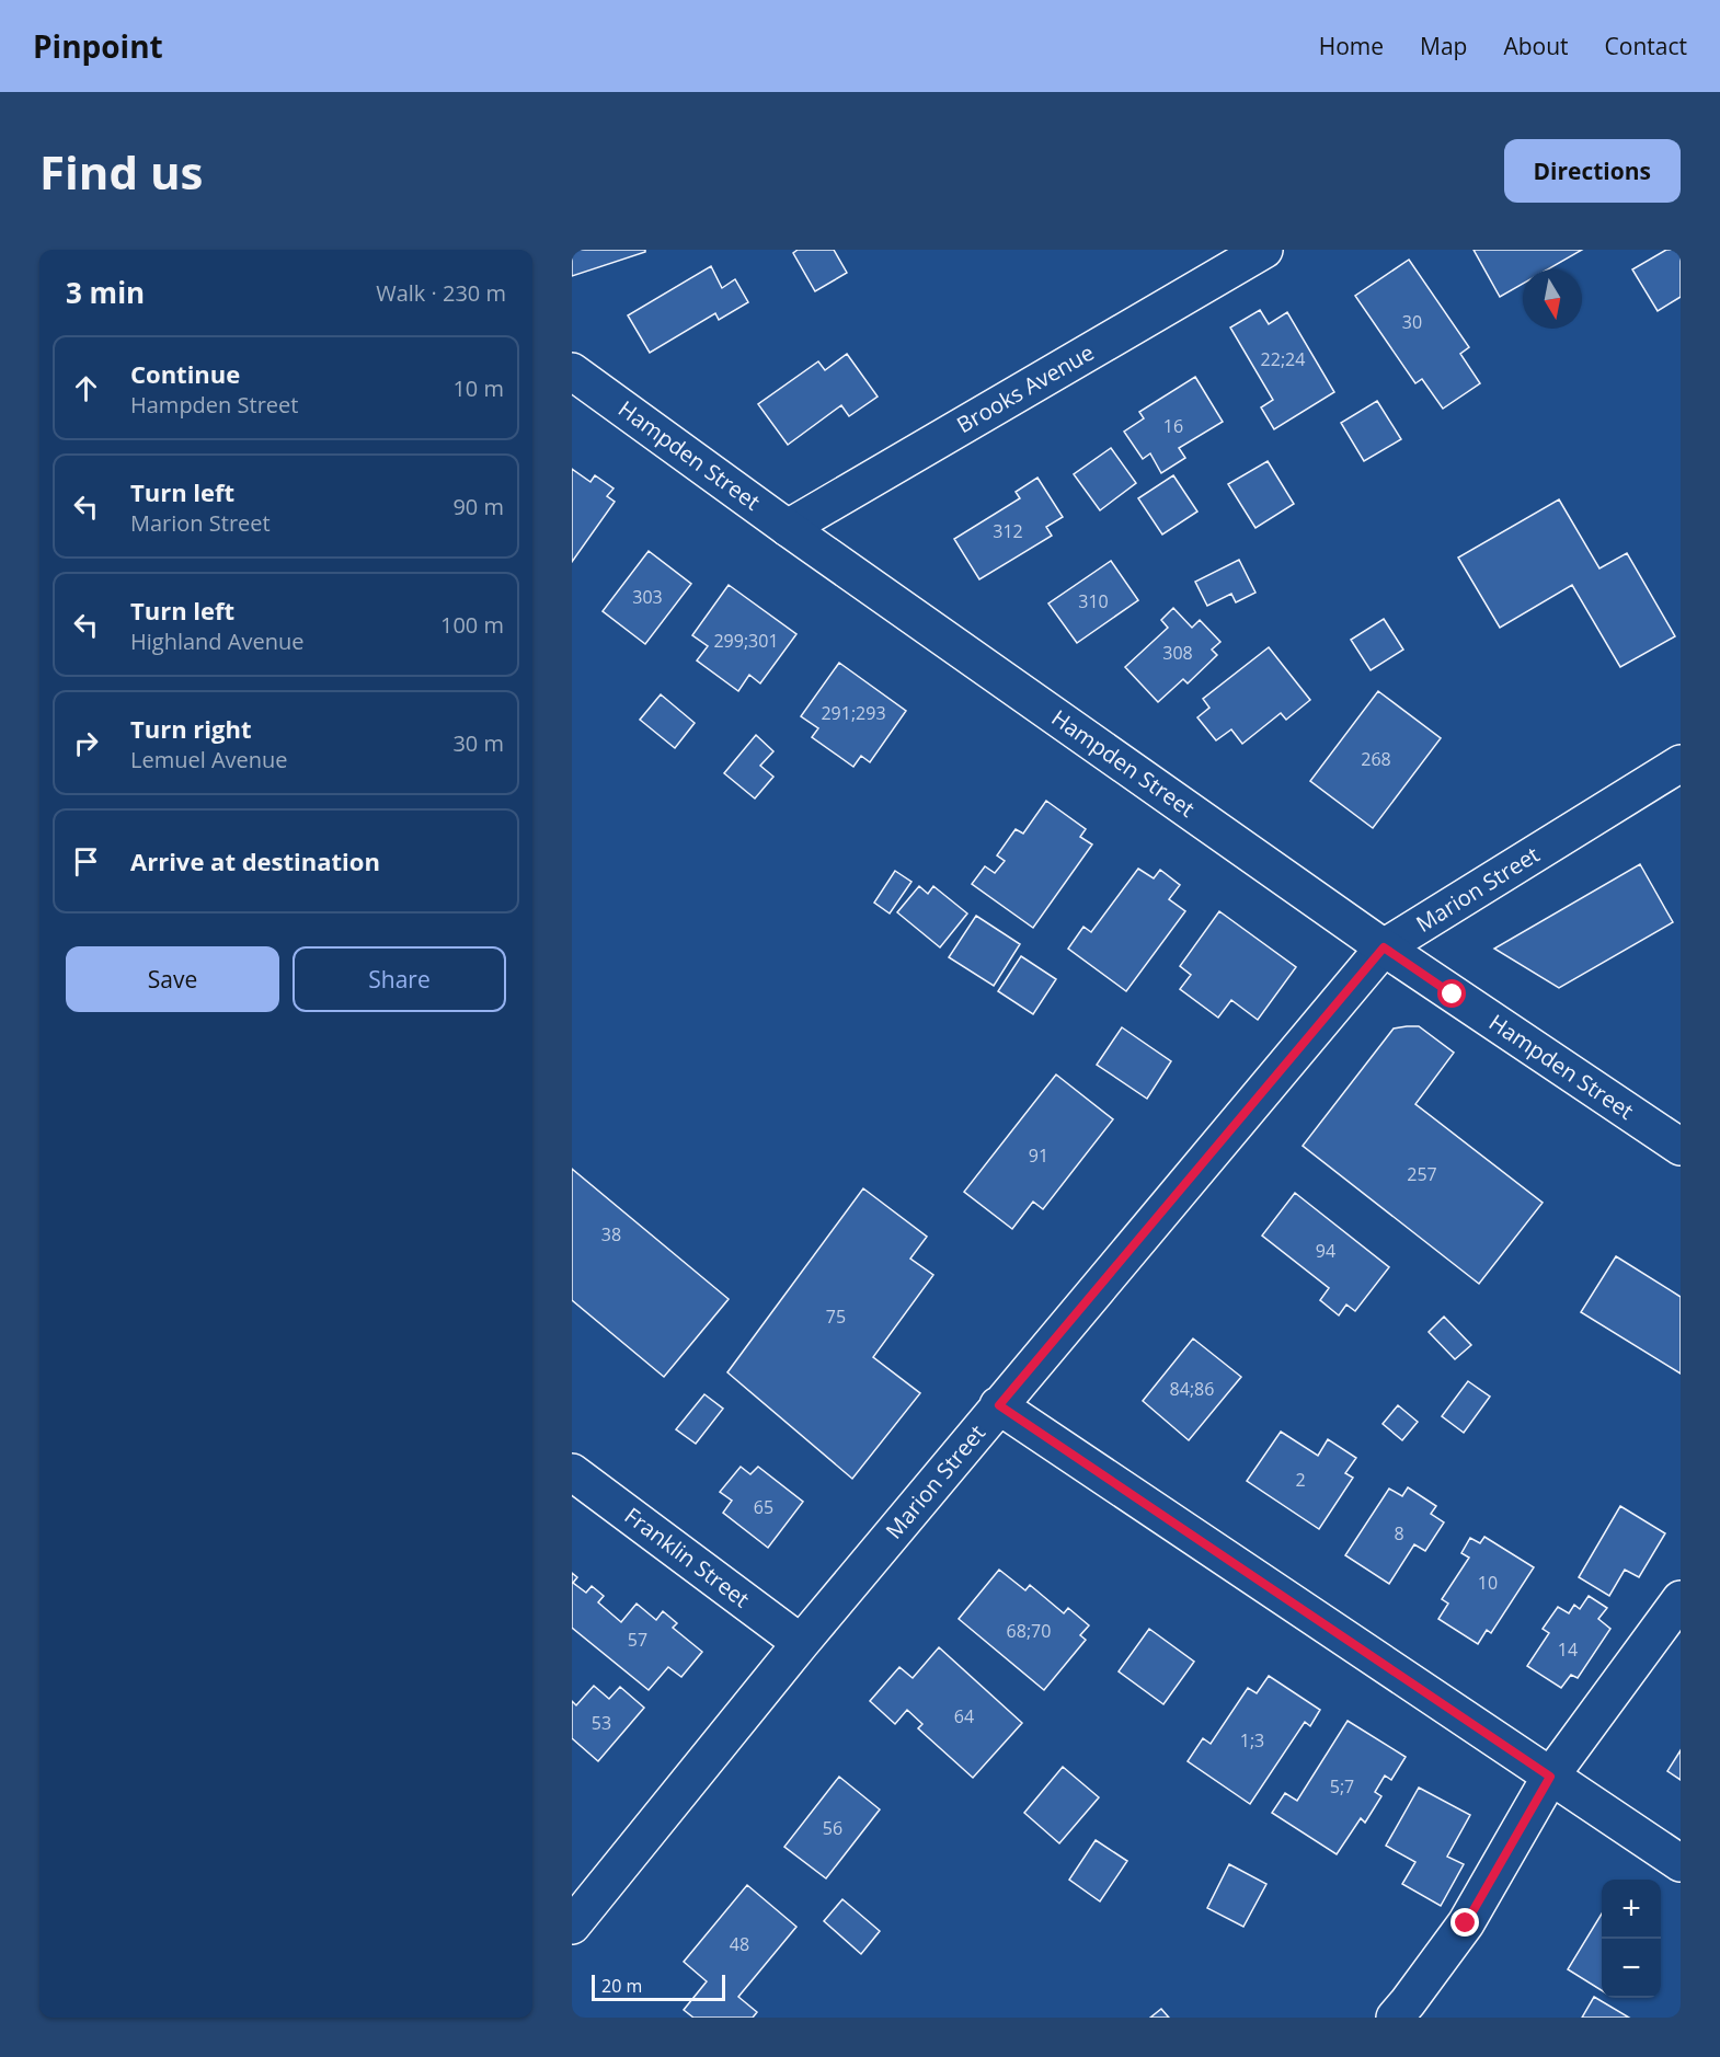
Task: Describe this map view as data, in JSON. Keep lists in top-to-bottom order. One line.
{"streets":{"street":["Brooks Avenue","Hampden Street","Marion Street","Franklin Street"]},"crossings":[["Brooks Avenue","Hampden Street"],["Hampden Street","Marion Street"],["Marion Street","Franklin Street"]],"house_numbers":["30","22;24","16","312","303","310","299;301","308","291;293","268","91","257","38","94","75","84;86","2","65","8","10","68;70","57","14","64","53","1;3","5;7","56","48"],"scale_bar":"20 m","north":"bottom","page":{"header":"Pinpoint","nav":["Home","Map","About","Contact"],"buttons":["Directions",["Save","Share"]],"title":"Find us","heading":["3 min","Walk · 230 m"],"list":[["Continue","Hampden Street","10 m"],["Turn left","Marion Street","90 m"],["Turn left","Highland Avenue","100 m"],["Turn right","Lemuel Avenue","30 m"],"Arrive at destination"],"map_buttons":["+","−"],"scale":"20 m"}}
